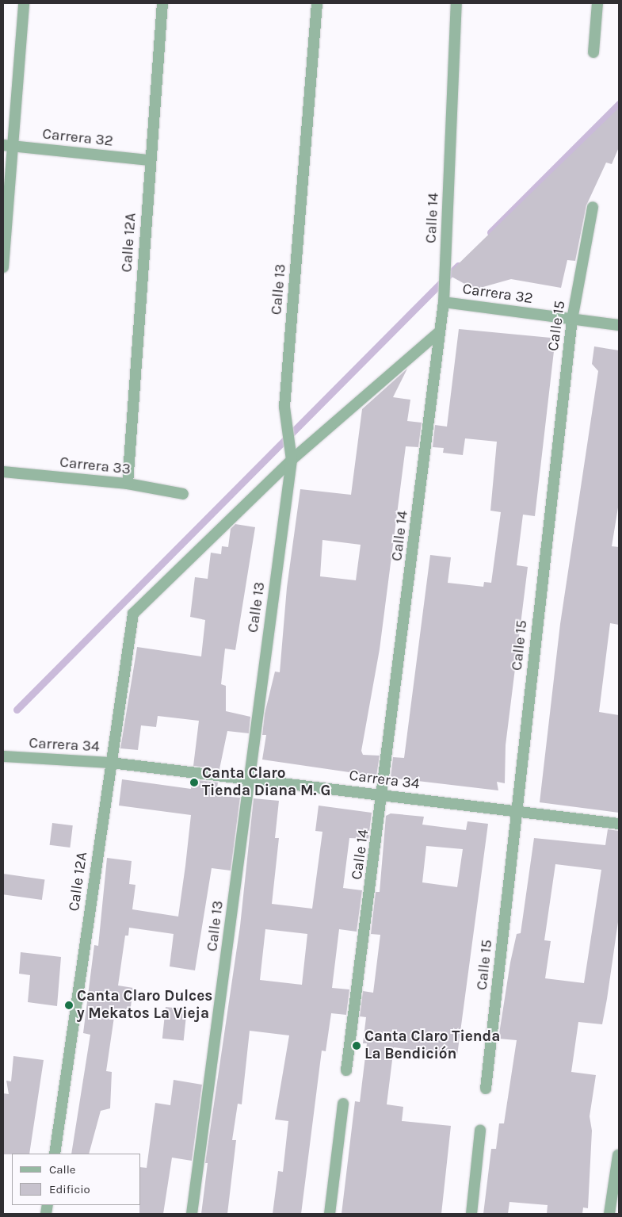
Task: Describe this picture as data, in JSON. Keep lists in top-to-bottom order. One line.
{"streets":{"street":["Carrera 32","Calle 14","Calle 12A","Calle 13","Calle 15","Carrera 33","Carrera 34"]},"crossings":[["Carrera 32","Calle 14"],["Carrera 32","Calle 12A"],["Carrera 32","Calle 15"],["Calle 14","Carrera 34"],["Calle 12A","Calle 13"],["Calle 12A","Carrera 33"],["Calle 12A","Carrera 34"],["Calle 13","Carrera 34"],["Calle 15","Carrera 34"]],"places":["Canta Claro Tienda Diana M. G","Canta Claro Dulces y Mekatos La Vieja","Canta Claro Tienda La Bendición"],"legend":["Calle","Edificio"]}
